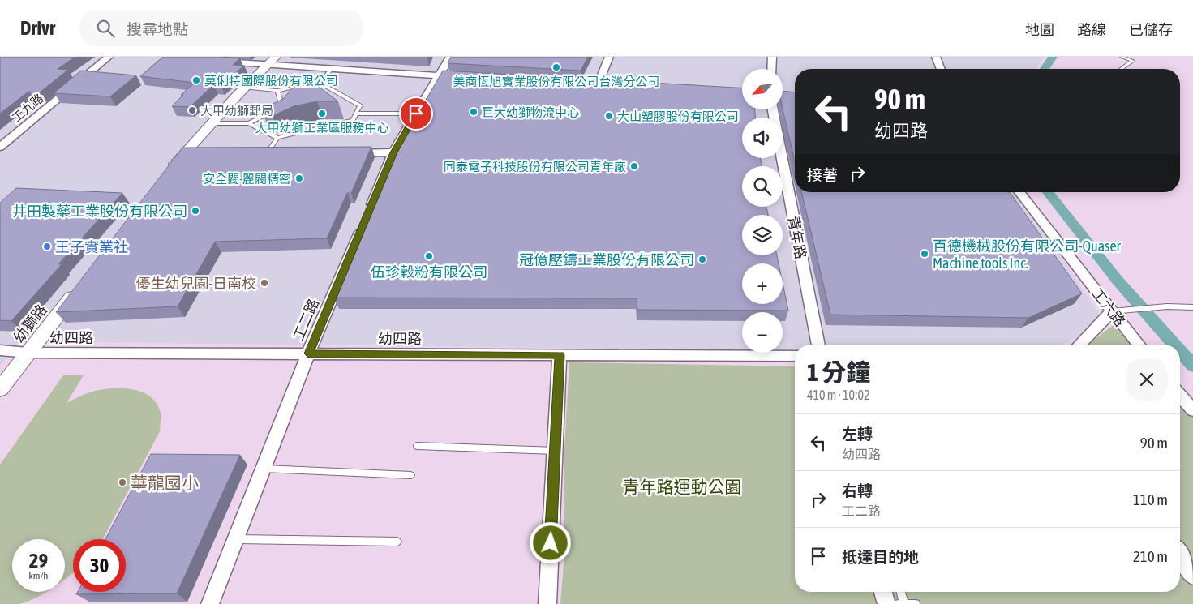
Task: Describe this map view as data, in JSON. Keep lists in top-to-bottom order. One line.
{"streets":{"street":["工九路","青年路","工六路","工二路","幼獅路","幼四路"]},"crossings":[["工二路","幼四路"],["幼獅路","幼四路"]],"parks":["青年路運動公園"],"places":["美商恆旭實業股份有限公司台灣分公司","莫俐特國際股份有限公司","大甲幼獅郵局","巨大幼獅物流中心","大甲幼獅工業區服務中心","大山塑膠股份有限公司","同泰電子科技股份有限公司青年廠","安全閥-麗閥精密","井田製藥工業股份有限公司","王子實業社","百德機械股份有限公司-Quaser Machine tools Inc.","伍珍穀粉有限公司","冠億壓鑄工業股份有限公司","優生幼兒園-日南校","華龍國小"],"north":"bottom left","page":{"header":"Drivr","search":"搜尋地點","nav":["地圖","路線","已儲存"],"map_buttons":["+","−"],"turn":["90 m","幼四路"],"then":"接著","heading":["1 分鐘","410 m · 10:02"],"list":[{"name":"左轉","note":"幼四路","value":"90 m"},{"name":"右轉","note":"工二路","value":"110 m"},{"name":"抵達目的地","value":"210 m"}],"speed":"29 km/h","limit":"30"}}
